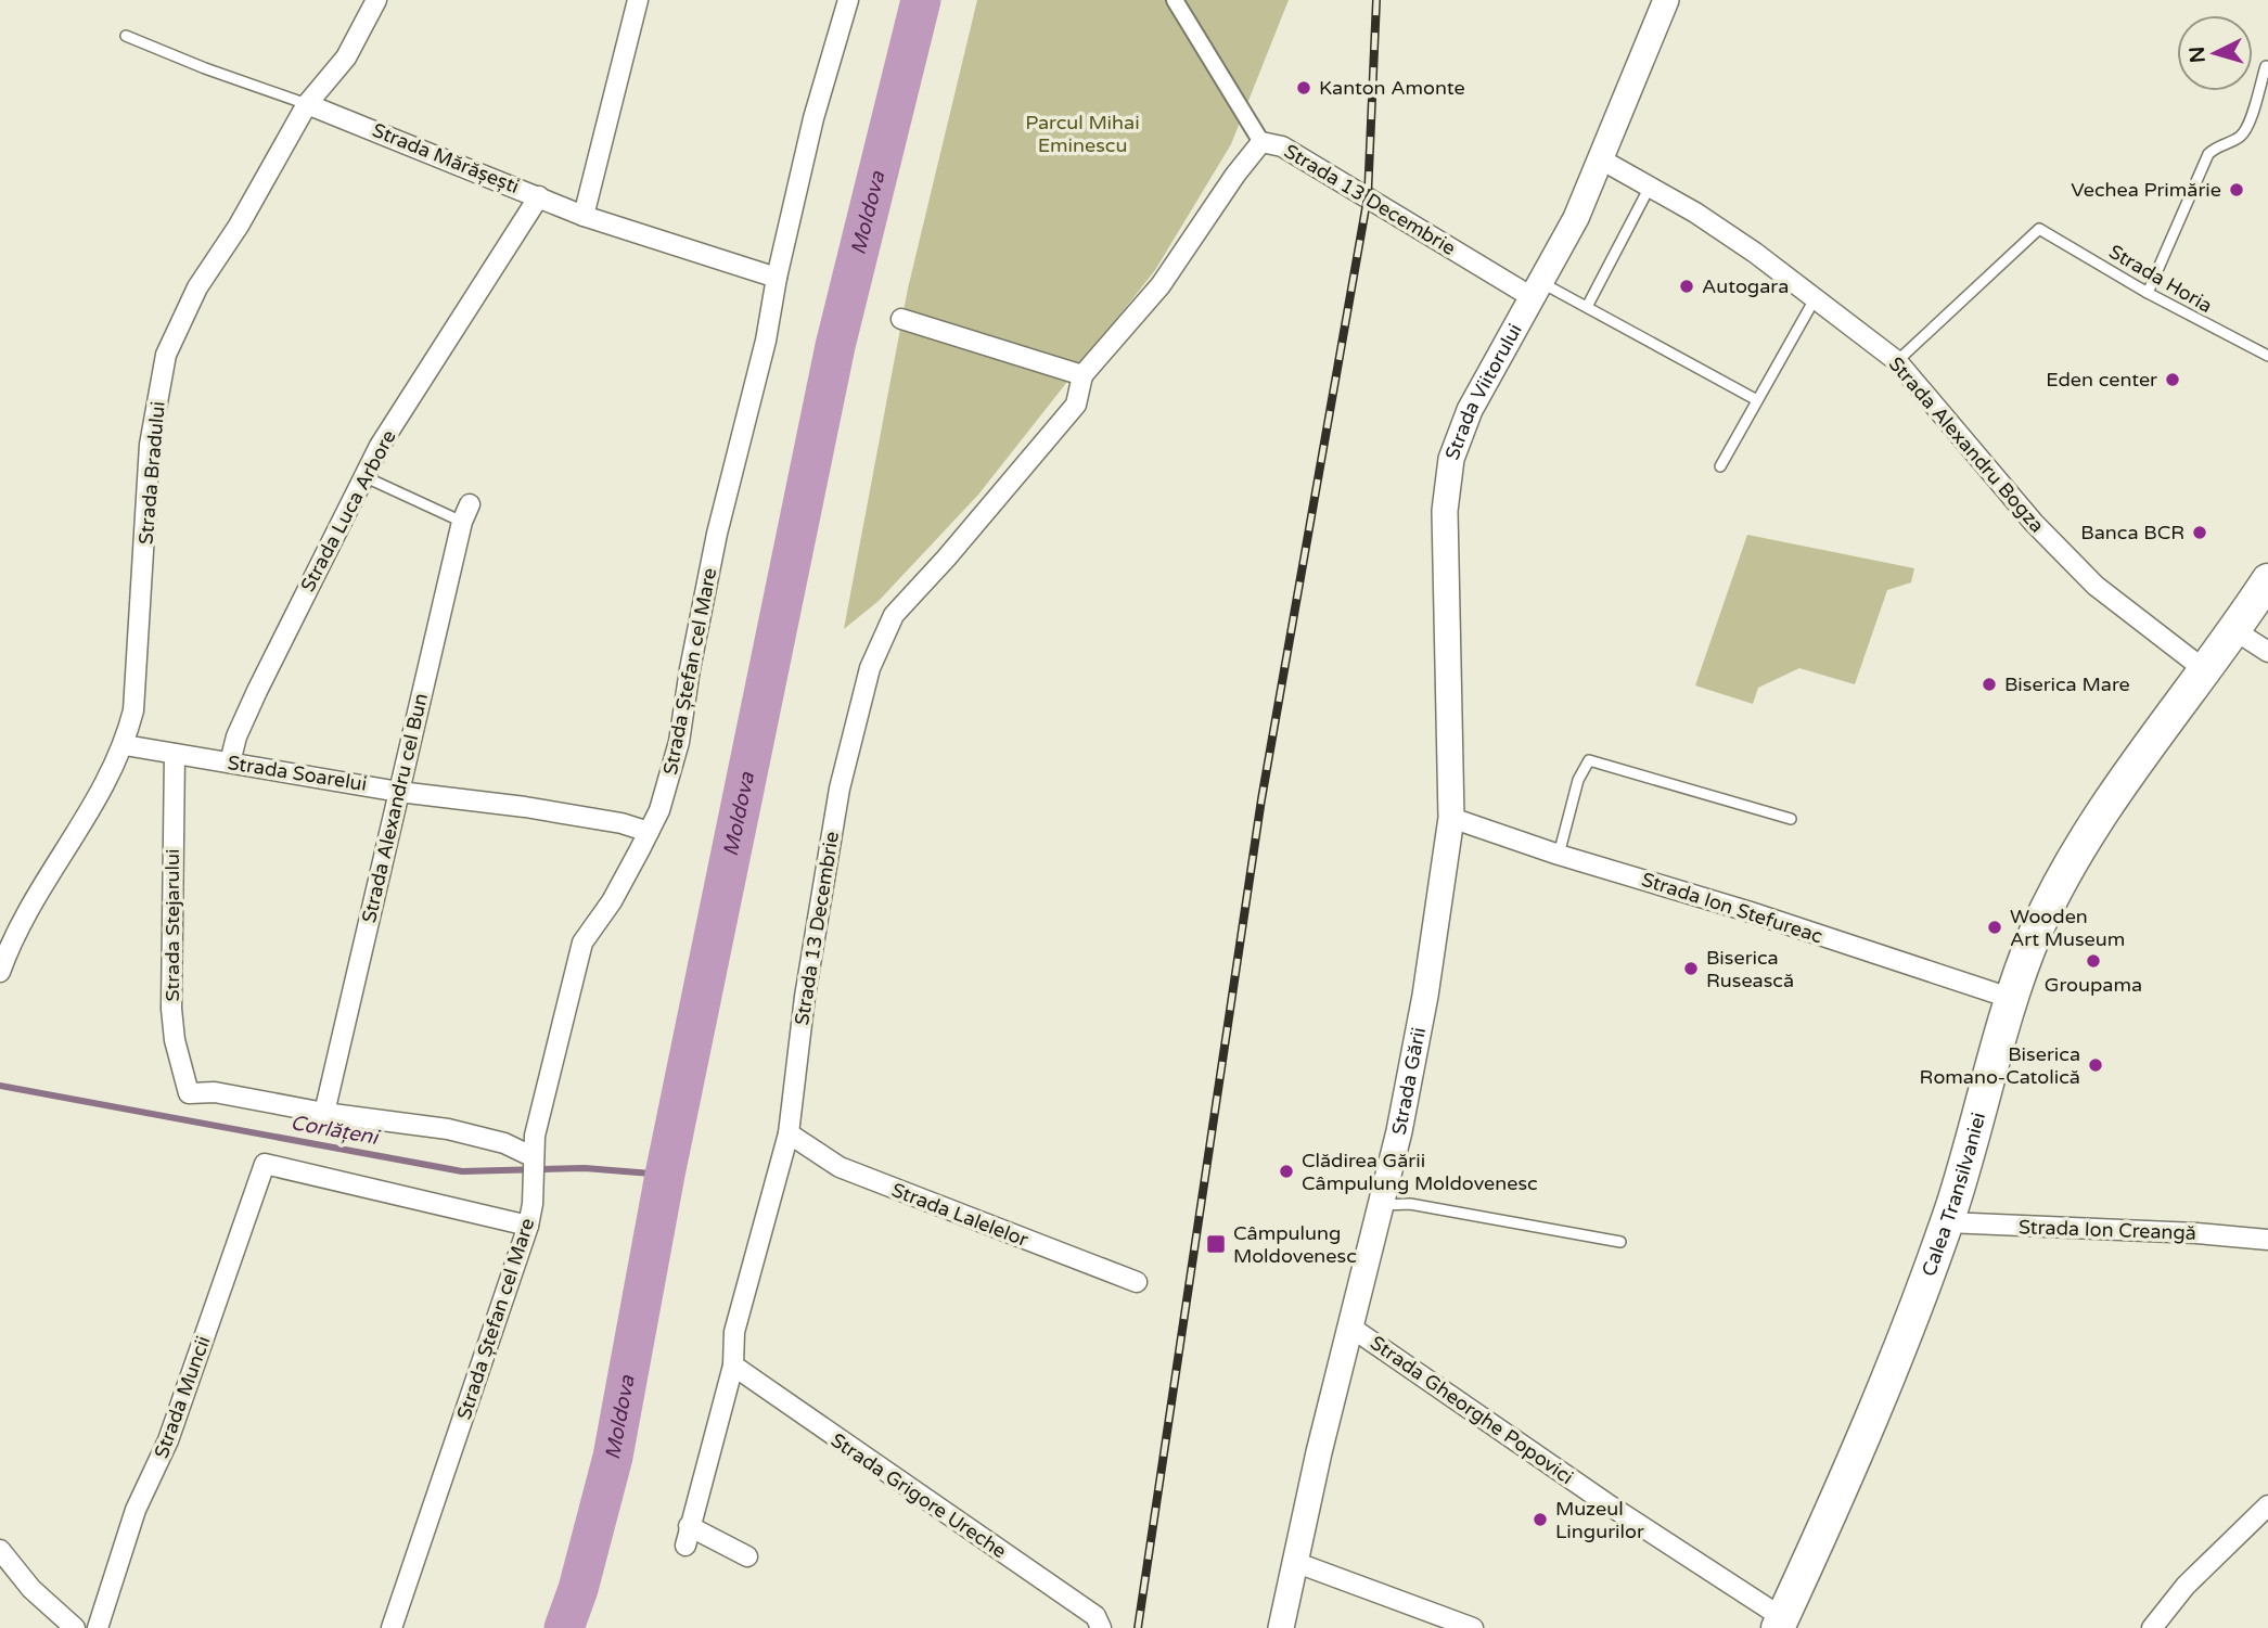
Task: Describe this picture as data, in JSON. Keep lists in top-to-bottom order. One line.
{"streets":{"highway":["Calea Transilvaniei"],"street":["Strada Mărășești","Strada 13 Decembrie","Strada Viitorului","Strada Alexandru Bogza","Strada Bradului","Strada Luca Arbore","Strada Ștefan cel Mare","Strada Soarelui","Strada Alexandru cel Bun","Strada Ion Stefureac","Strada Stejarului","Strada Gării","Strada Lalelelor","Strada Ion Creangă","Strada Muncii","Strada Gheorghe Popovici","Strada Grigore Ureche"],"lane":["Strada Horia"]},"crossings":[["Strada Mărășești","Strada Bradului"],["Strada Mărășești","Strada Luca Arbore"],["Strada Mărășești","Strada Ștefan cel Mare"],["Strada 13 Decembrie","Strada Viitorului"],["Strada 13 Decembrie","Strada Lalelelor"],["Strada 13 Decembrie","Strada Grigore Ureche"],["Strada Horia","Strada Alexandru Bogza"],["Strada Viitorului","Strada Alexandru Bogza"],["Strada Viitorului","Strada Ion Stefureac"],["Strada Viitorului","Strada Gării"],["Strada Alexandru Bogza","Calea Transilvaniei"],["Strada Bradului","Strada Soarelui"],["Strada Luca Arbore","Strada Soarelui"],["Strada Ștefan cel Mare","Strada Soarelui"],["Strada Ștefan cel Mare","Strada Muncii"],["Strada Soarelui","Strada Alexandru cel Bun"],["Strada Soarelui","Strada Stejarului"],["Strada Alexandru cel Bun","Strada Stejarului"],["Strada Ion Stefureac","Strada Gării"],["Strada Ion Stefureac","Calea Transilvaniei"],["Strada Gării","Strada Gheorghe Popovici"],["Calea Transilvaniei","Strada Ion Creangă"],["Calea Transilvaniei","Strada Gheorghe Popovici"]],"water":["Moldova","Corlățeni"],"parks":["Parcul Mihai Eminescu"],"places":{"other":["Kanton Amonte","Vechea Primărie","Autogara","Eden center","Banca BCR","Biserica Mare","Wooden Art Museum","Groupama","Biserica Rusească","Biserica Romano-Catolică","Clădirea Gării Câmpulung Moldovenesc","Muzeul Lingurilor"],"transit":["Câmpulung Moldovenesc"]},"north":"left"}
